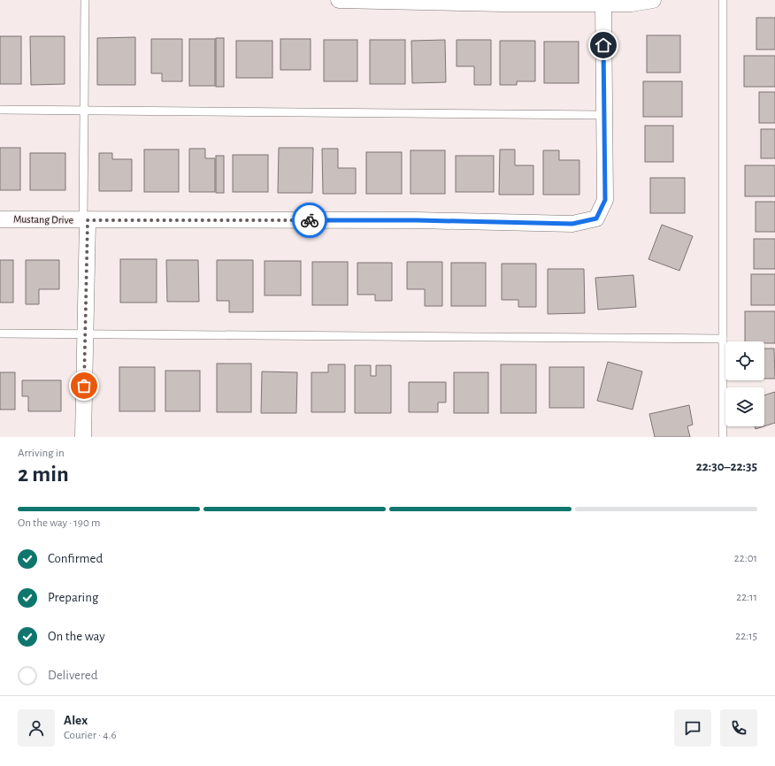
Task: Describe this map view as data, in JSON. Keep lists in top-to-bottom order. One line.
{"streets":{"street":["Mustang Drive"]},"page":{"heading":["2 min","Arriving in","22:30–22:35"],"panel":["Alex","Courier · 4.6"],"bar":"On the way · 190 m","list":[["Confirmed","22:01"],["Preparing","22:11"],["On the way","22:15"],"Delivered"]}}
